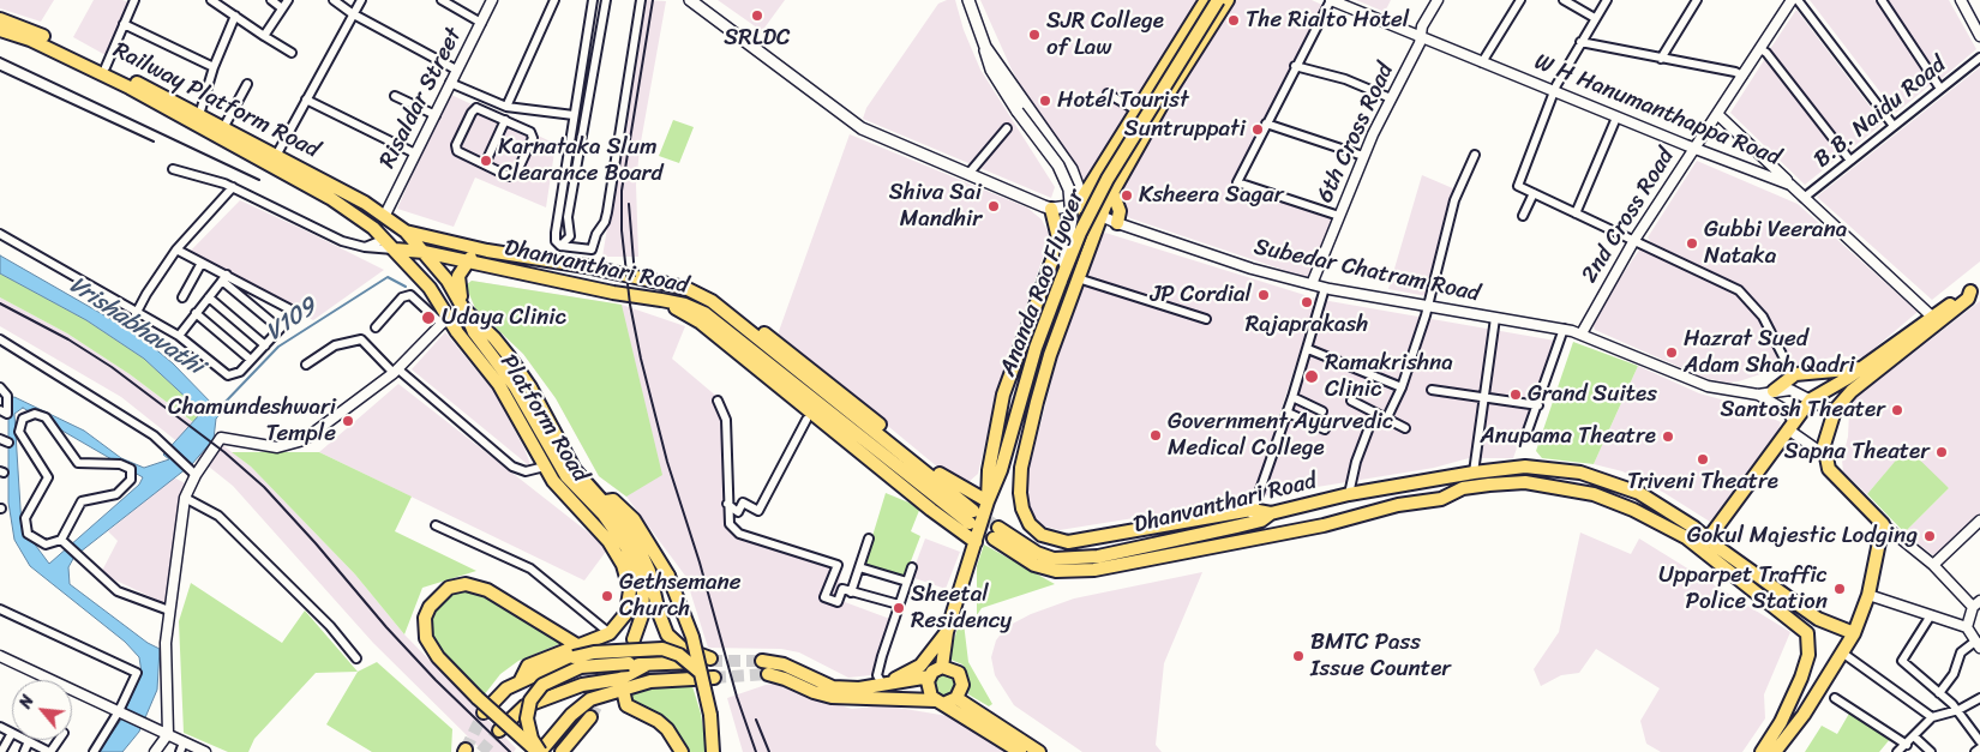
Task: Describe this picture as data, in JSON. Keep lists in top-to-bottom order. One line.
{"streets":{"main road":["Railway Platform Road","Dhanvanthari Road","Ananda Rao Flyover","Platform Road"],"street":["Risaldar Street","W H Hanumanthappa Road","B.B. Naidu Road","6th Cross Road","2nd Cross Road","Subedar Chatram Road"]},"crossings":[["Risaldar Street","Railway Platform Road"],["Railway Platform Road","Dhanvanthari Road"],["Railway Platform Road","Platform Road"],["W H Hanumanthappa Road","B.B. Naidu Road"],["W H Hanumanthappa Road","6th Cross Road"],["W H Hanumanthappa Road","2nd Cross Road"],["6th Cross Road","Subedar Chatram Road"],["2nd Cross Road","Subedar Chatram Road"],["Dhanvanthari Road","Ananda Rao Flyover"],["Dhanvanthari Road","Platform Road"]],"water":["V109","Vrishabhavathi"],"places":["SRLDC","The Rialto Hotel","SJR College of Law","Hotel Tourist","Suntruppati","Karnataka Slum Clearance Board","Ksheera Sagar","Shiva Sai Mandhir","Gubbi Veerana Nataka","JP Cordial","Rajaprakash","Udaya Clinic","Hazrat Sued Adam Shah Qadri","Ramakrishna Clinic","Grand Suites","Santosh Theater","Chamundeshwari Temple","Government Ayurvedic Medical College","Anupama Theatre","Sapna Theater","Triveni Theatre","Gokul Majestic Lodging","Upparpet Traffic Police Station","Gethsemane Church","Sheetal Residency","BMTC Pass Issue Counter"],"north":"top left"}
